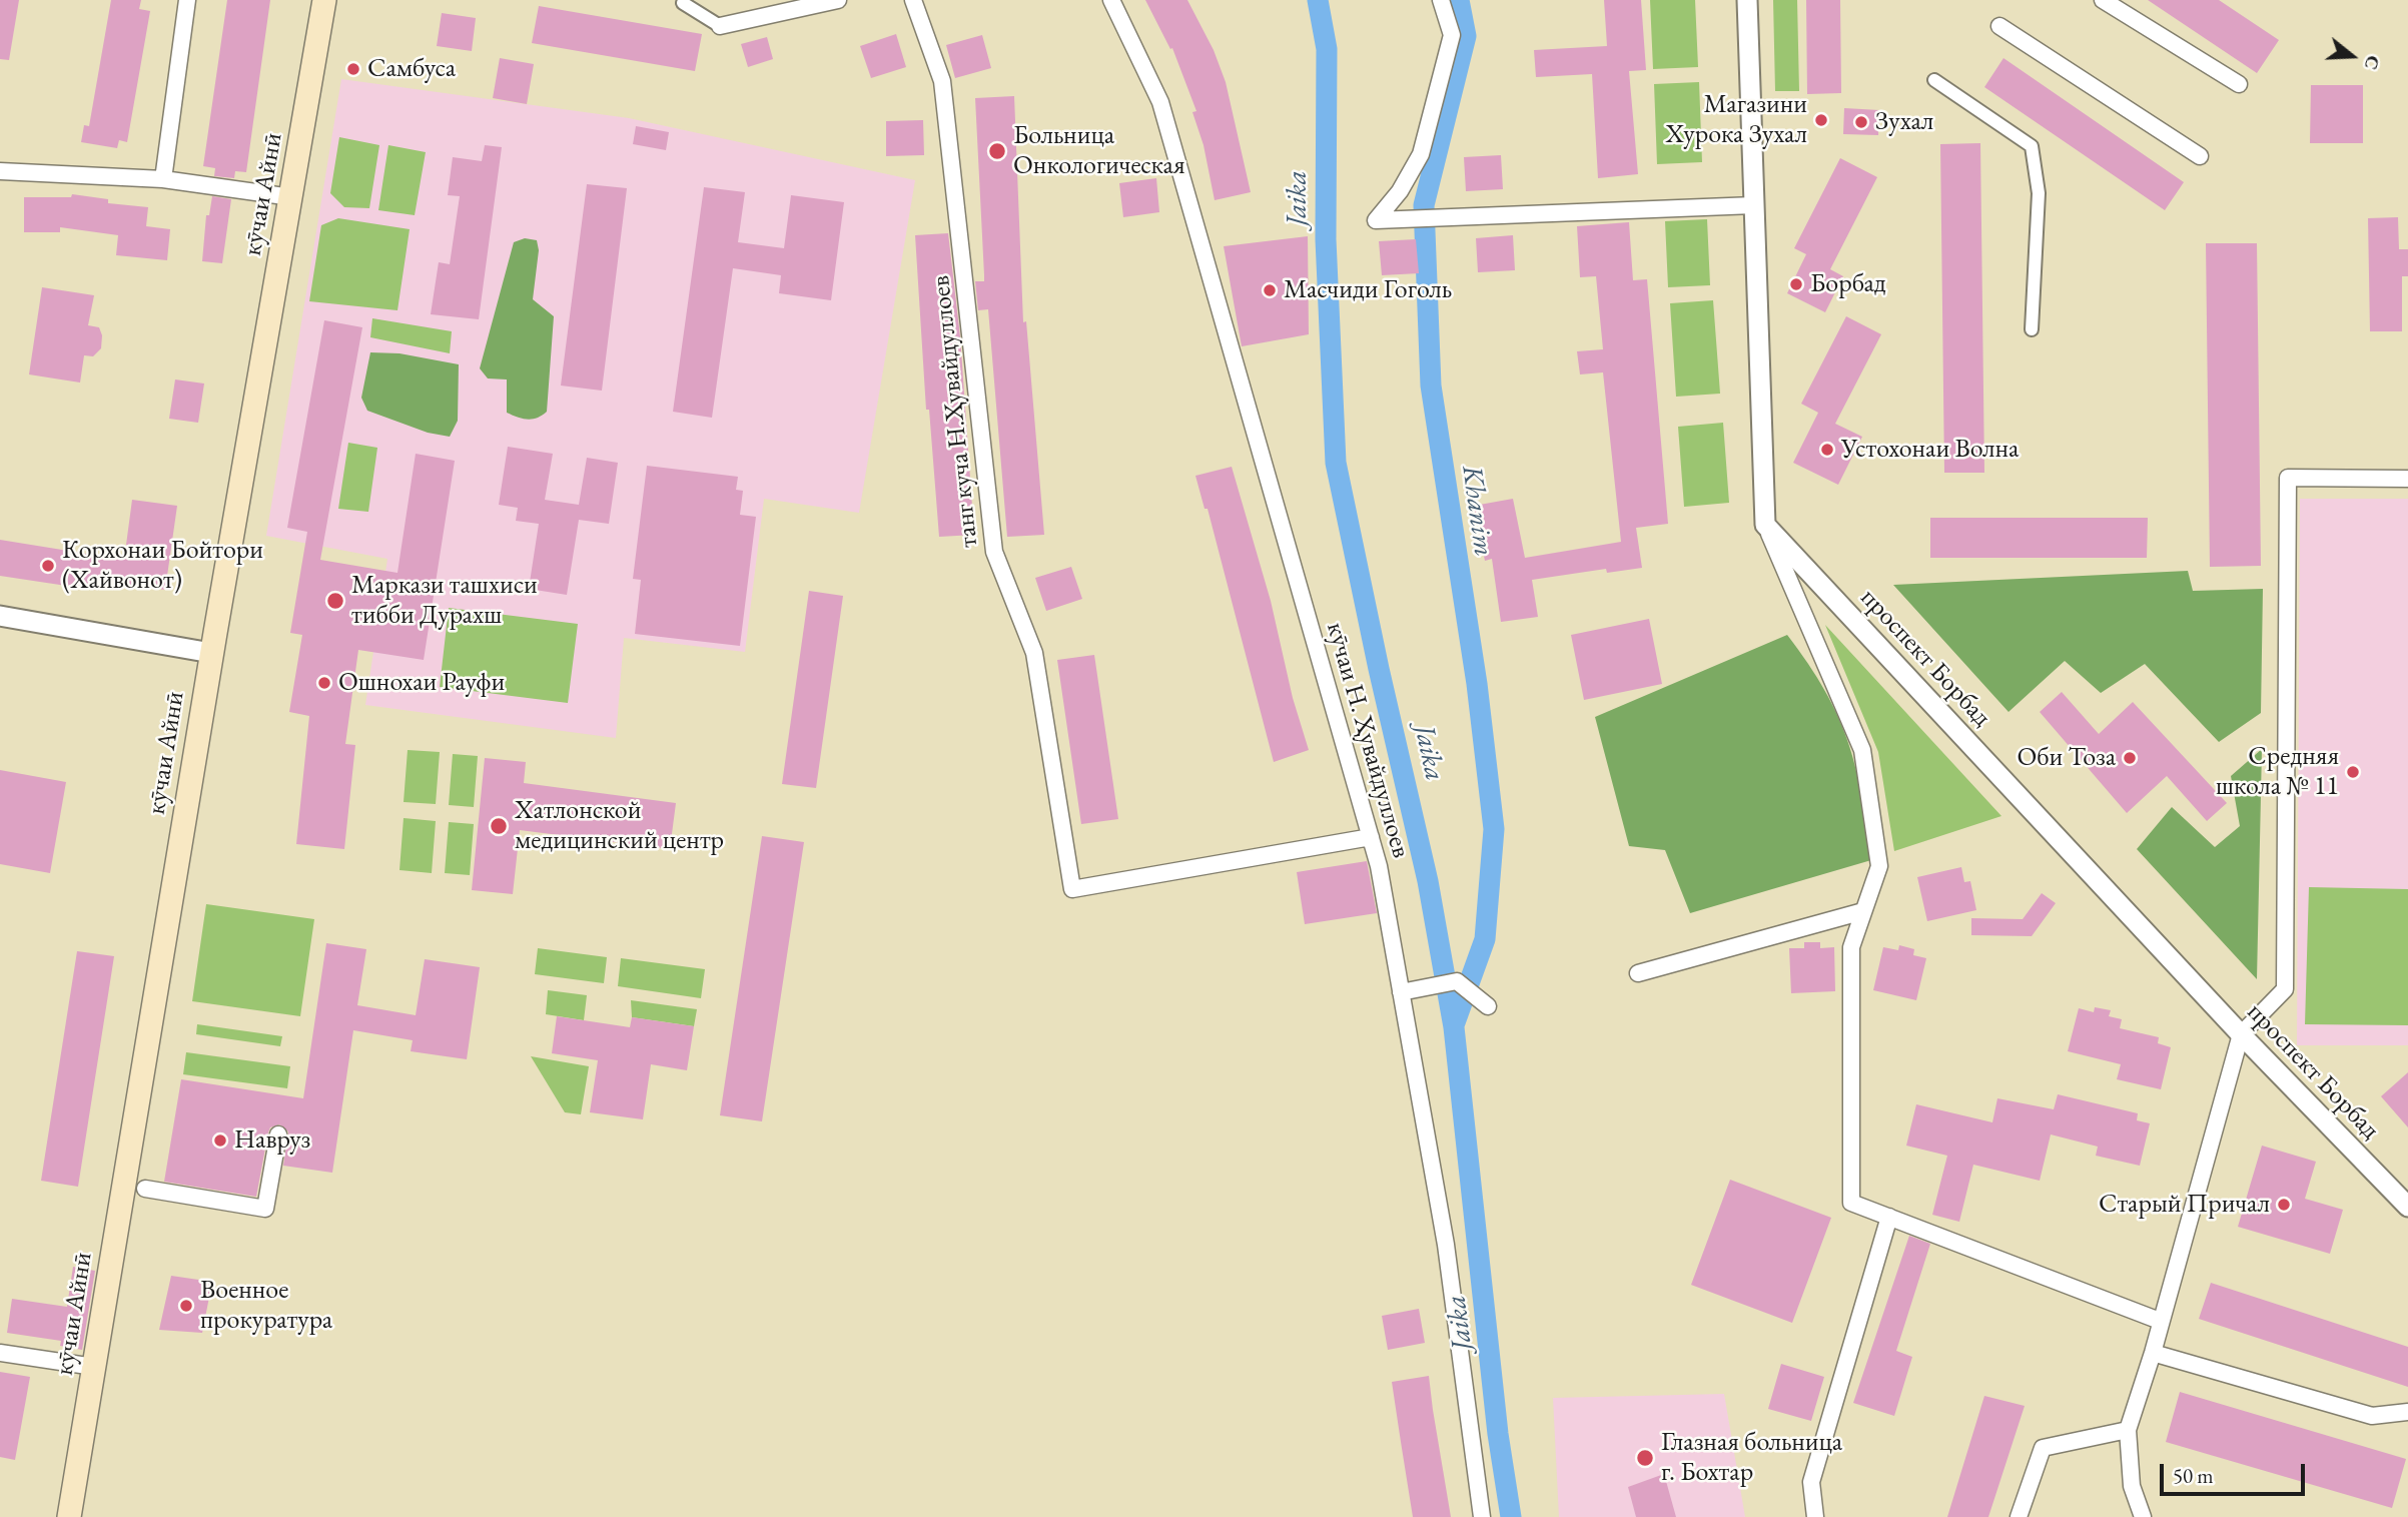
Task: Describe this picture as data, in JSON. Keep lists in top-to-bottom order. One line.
{"streets":{"main road":["кӯчаи Айнӣ"],"street":["танг куча Н.Ҳувайдуллоев","проспект Борбад","кӯчаи Н. Ҳувайдуллоев"]},"crossings":[["танг куча Н.Ҳувайдуллоев","кӯчаи Н. Ҳувайдуллоев"]],"water":["Jaika","Khanim"],"places":["Самбуса","Магазини Хурока Зухал","Зухал","Больница Онкологическая","Борбад","Масчиди Гоголь","Устохонаи Волна","Корхонаи Бойтори (Хайвонот)","Маркази ташхиси тибби Дурахш","Ошнохаи Рауфи","Оби Тоза","Средняя школа № 11","Хатлонской медицинский центр","Навруз","Старый Причал","Военное прокуратура","Глазная больница г. Бохтар"],"scale_bar":"50 m","north":"right"}
